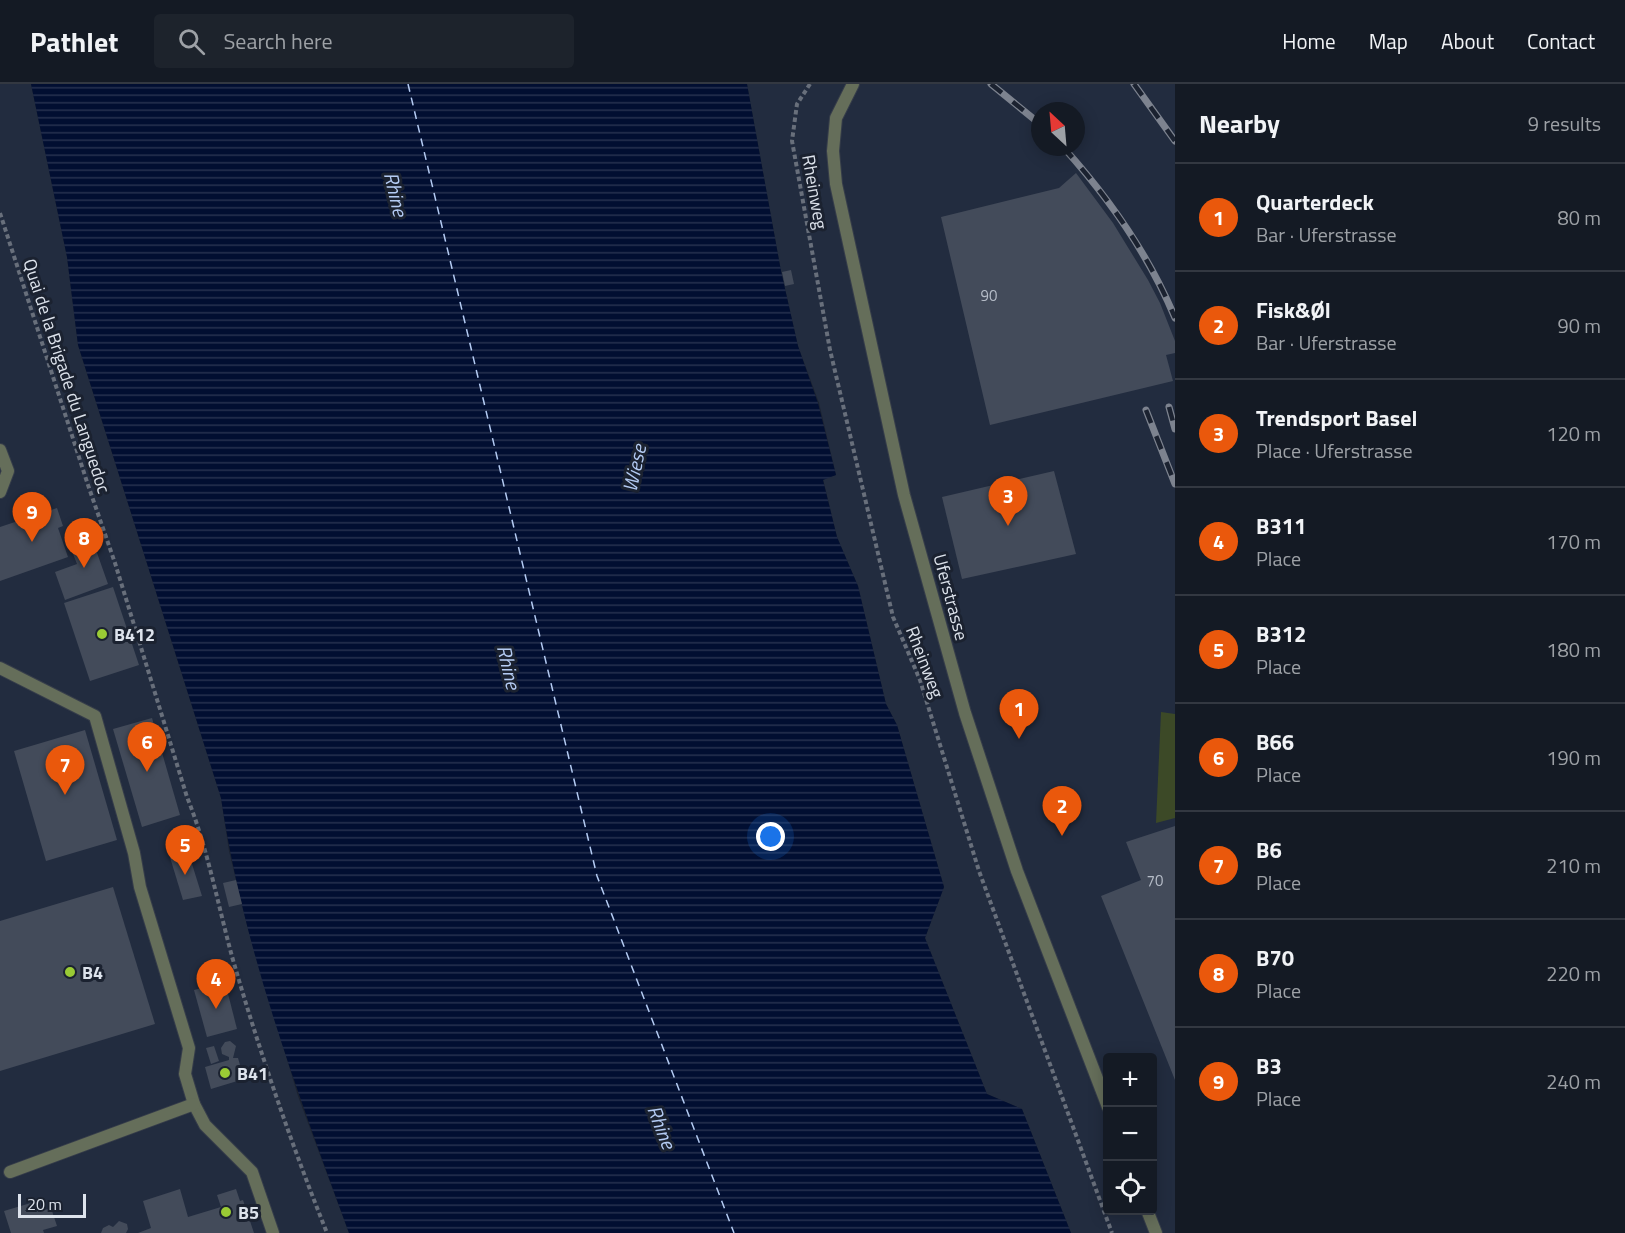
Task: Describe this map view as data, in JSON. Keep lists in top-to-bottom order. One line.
{"streets":{"street":["Uferstrasse"],"path":["Rheinweg","Quai de la Brigade du Languedoc"]},"water":["Rhine","Wiese"],"places":["B412","B4","B41","B5"],"house_numbers":["90","70"],"scale_bar":"20 m","north":"top left","page":{"header":"Pathlet","search":"Search here","nav":["Home","Map","About","Contact"],"heading":["Nearby","9 results"],"list":[{"mark":"1","name":"Quarterdeck","note":"Bar · Uferstrasse","value":"80 m"},{"mark":"2","name":"Fisk&Øl","note":"Bar · Uferstrasse","value":"90 m"},{"mark":"3","name":"Trendsport Basel","note":"Place · Uferstrasse","value":"120 m"},{"mark":"4","name":"B311","note":"Place","value":"170 m"},{"mark":"5","name":"B312","note":"Place","value":"180 m"},{"mark":"6","name":"B66","note":"Place","value":"190 m"},{"mark":"7","name":"B6","note":"Place","value":"210 m"},{"mark":"8","name":"B70","note":"Place","value":"220 m"},{"mark":"9","name":"B3","note":"Place","value":"240 m"}],"pins":["3","9","8","1","6","7","2","5","4"],"map_buttons":["+","−"],"scale":"20 m"}}
